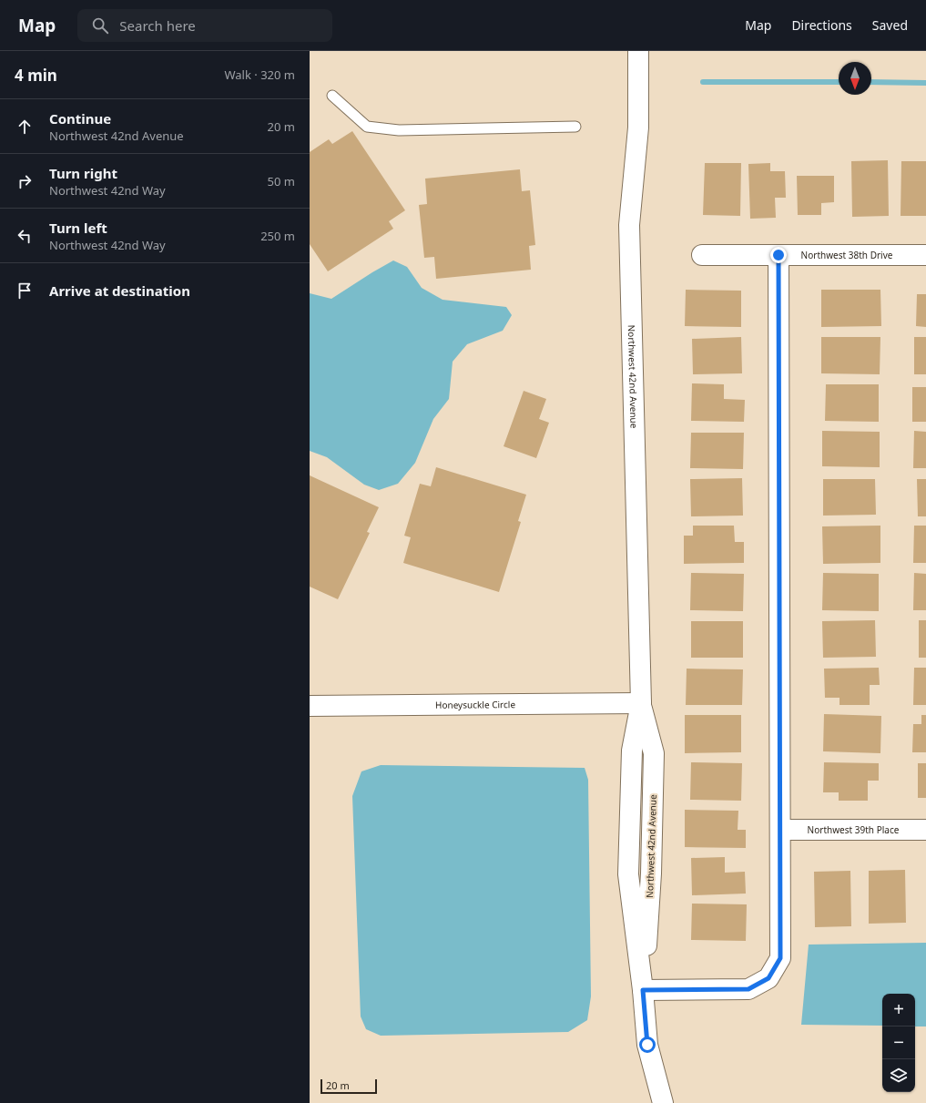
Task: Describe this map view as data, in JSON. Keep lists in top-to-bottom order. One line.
{"streets":{"street":["Northwest 38th Drive","Northwest 42nd Avenue","Honeysuckle Circle","Northwest 39th Place"]},"crossings":[["Northwest 42nd Avenue","Honeysuckle Circle"]],"scale_bar":"20 m","north":"bottom","page":{"header":"Map","search":"Search here","nav":["Map","Directions","Saved"],"heading":["4 min","Walk · 320 m"],"list":[["Continue","Northwest 42nd Avenue","20 m"],["Turn right","Northwest 42nd Way","50 m"],["Turn left","Northwest 42nd Way","250 m"],"Arrive at destination"],"map_buttons":["+","−"],"scale":"20 m"}}
